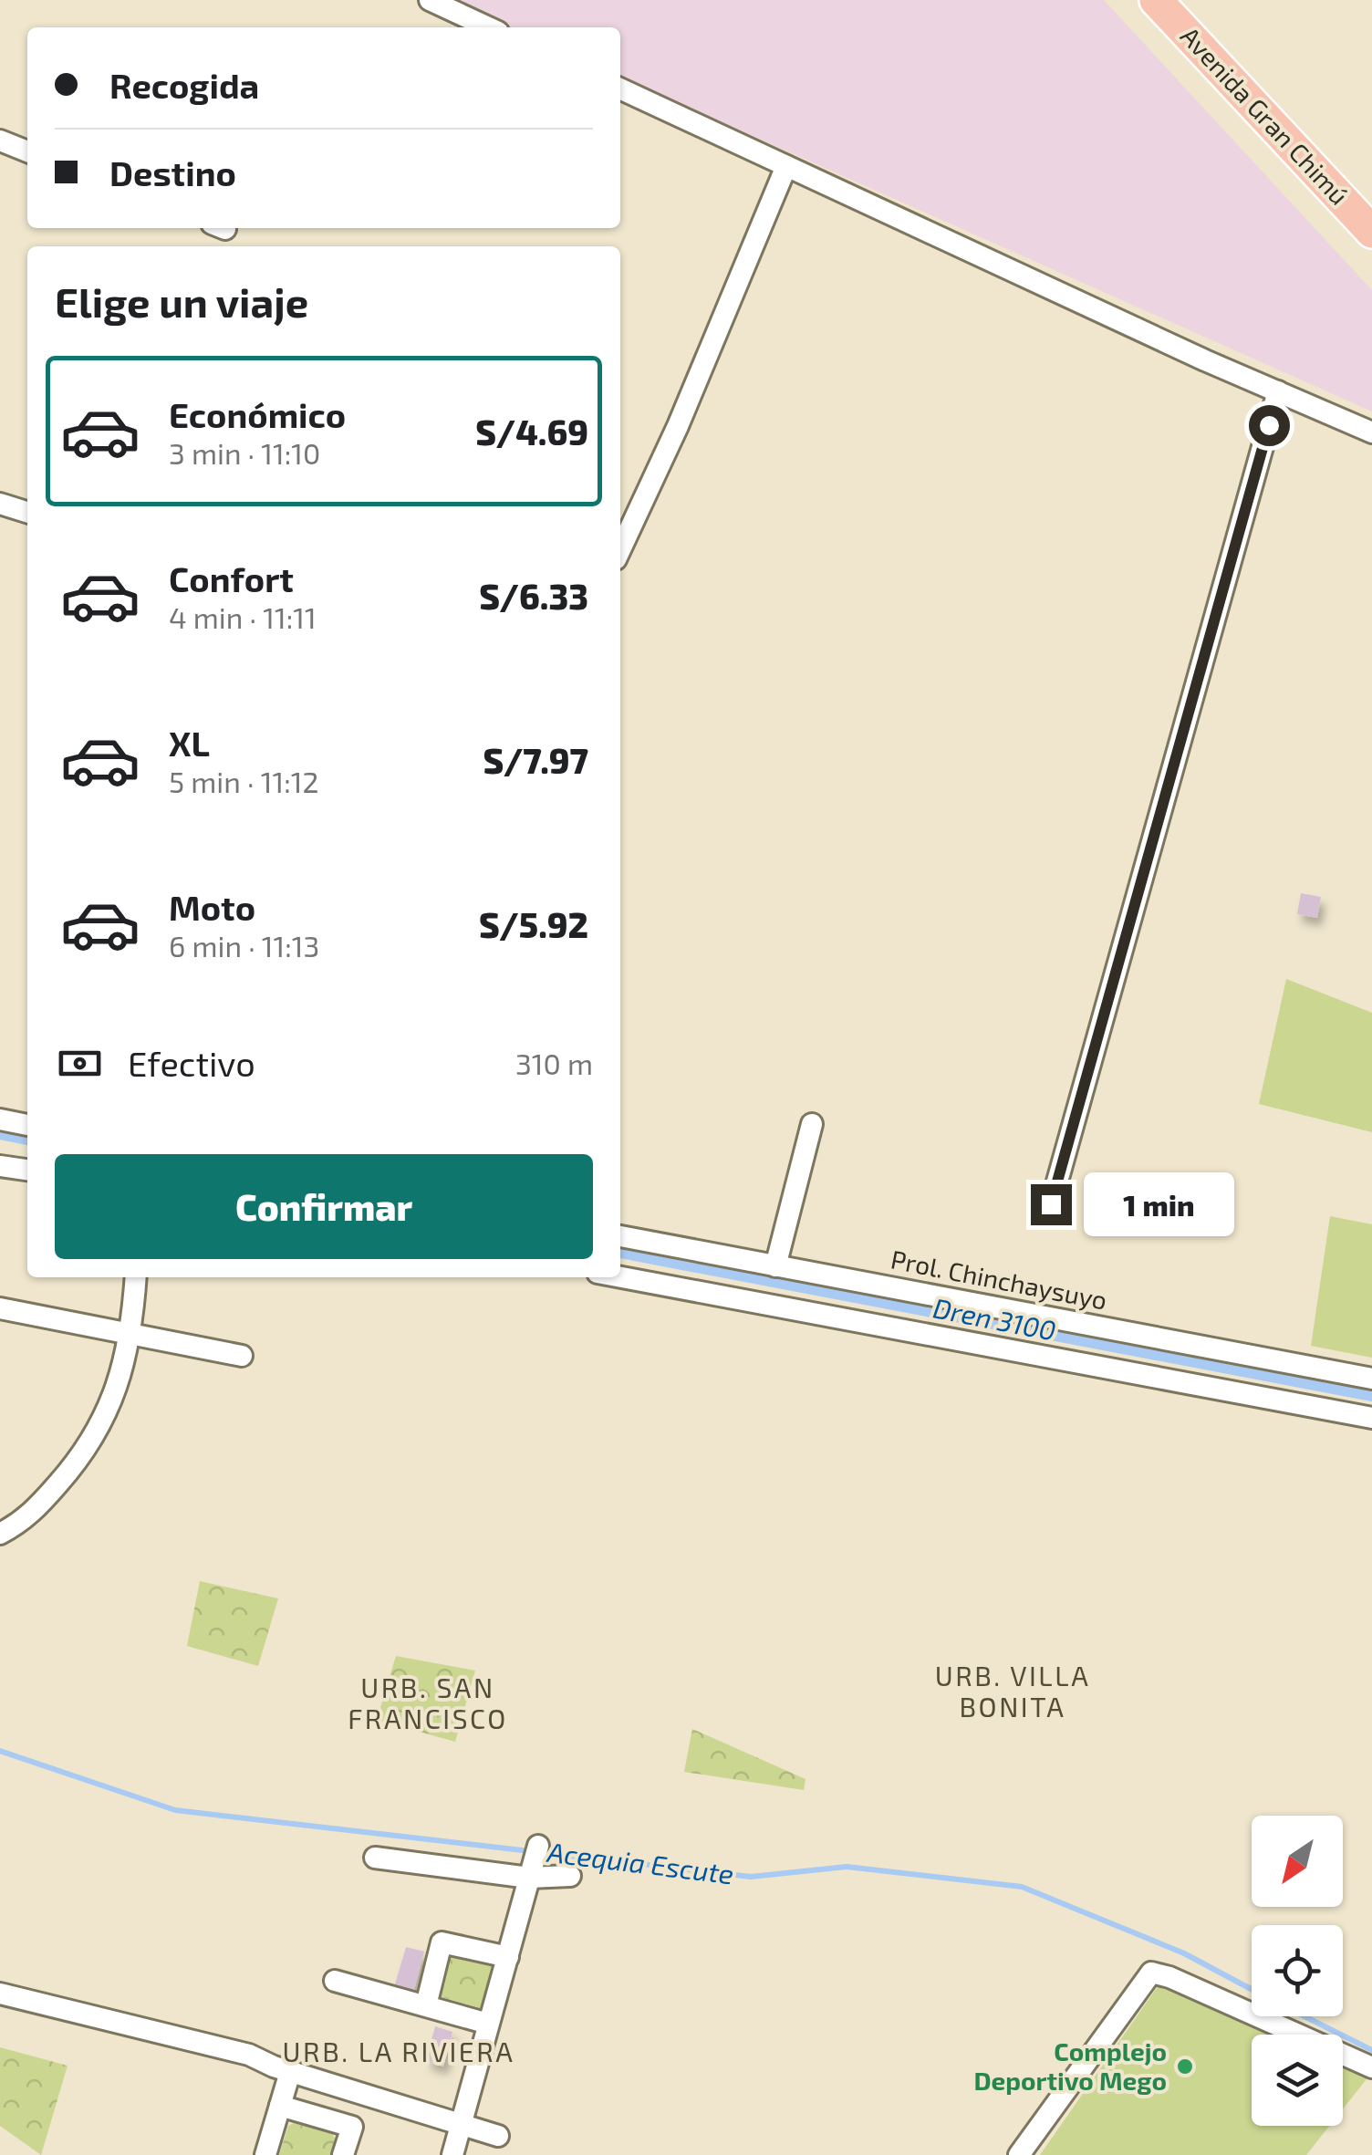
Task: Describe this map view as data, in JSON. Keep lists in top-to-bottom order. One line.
{"streets":{"highway":["Avenida Gran Chimú"],"street":["Prol. Chinchaysuyo"]},"districts":["URB. VILLA BONITA","URB. SAN FRANCISCO","URB. LA RIVIERA"],"water":["Dren 3100","Acequia Escute"],"places":["Complejo Deportivo Mego"],"north":"bottom left","page":{"banner":["Recogida","Destino"],"heading":"Elige un viaje","list":[{"name":"Económico","note":"3 min · 11:10","value":"S/4.69"},{"name":"Confort","note":"4 min · 11:11","value":"S/6.33"},{"name":"XL","note":"5 min · 11:12","value":"S/7.97"},{"name":"Moto","note":"6 min · 11:13","value":"S/5.92"}],"pay":["Efectivo","310 m"],"buttons":"Confirmar","bubble":"1 min"}}
